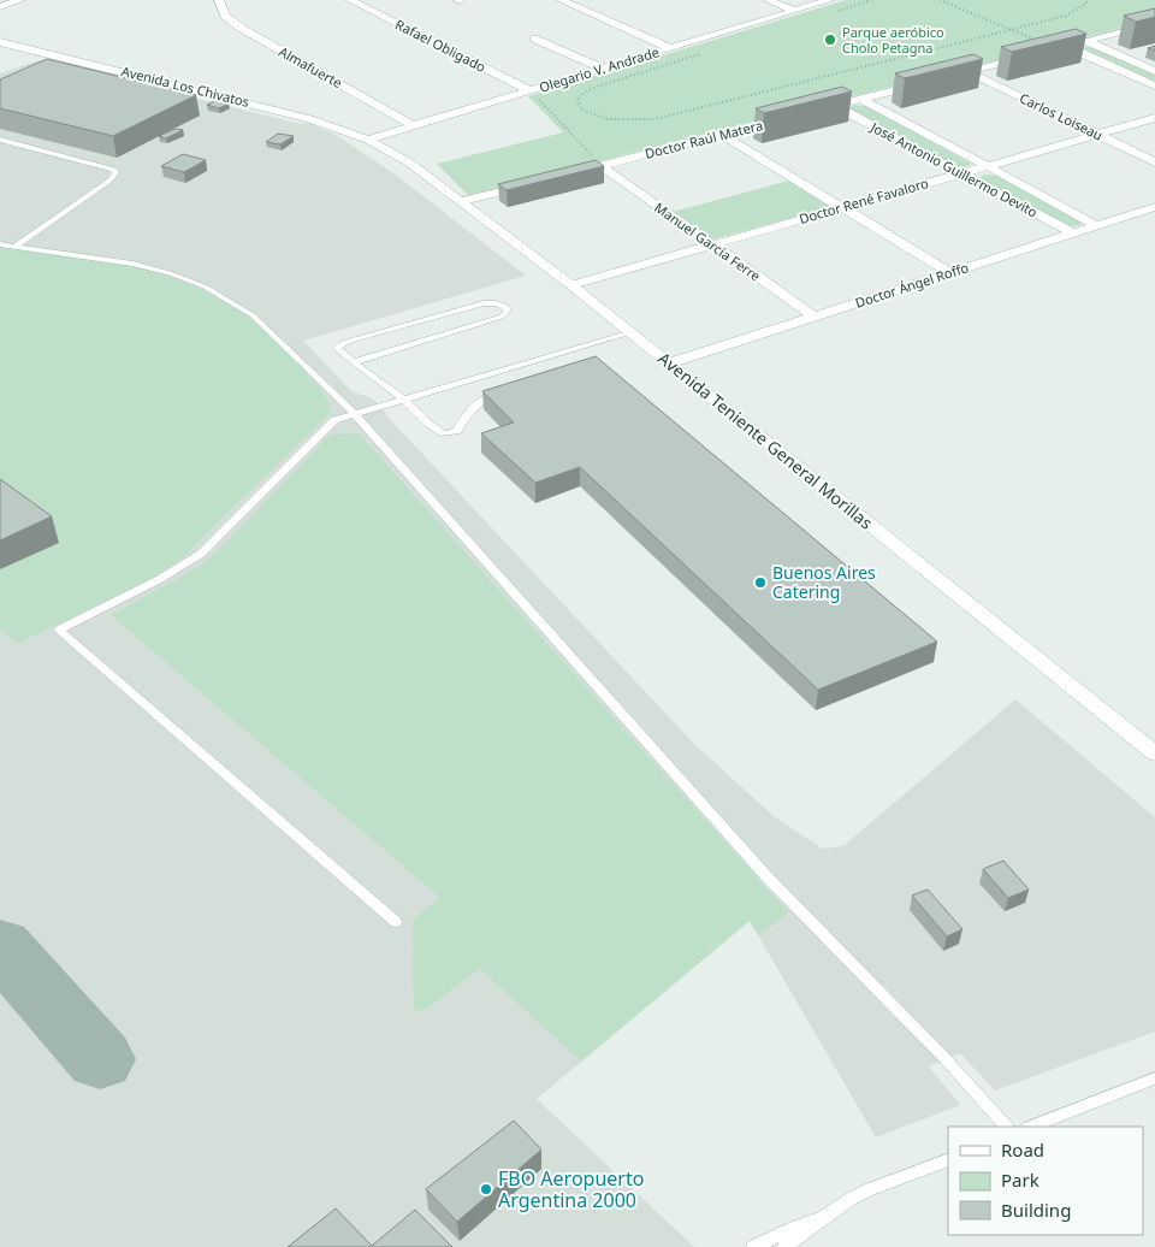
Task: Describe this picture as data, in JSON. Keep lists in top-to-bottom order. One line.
{"streets":{"street":["Rafael Obligado","Almafuerte","Olegario V. Andrade","Avenida Los Chivatos","Carlos Loiseau","Doctor Raúl Matera","José Antonio Guillermo Devito","Doctor René Favaloro","Manuel García Ferre","Doctor Ángel Roffo","Avenida Teniente General Morillas"]},"crossings":[["Rafael Obligado","Olegario V. Andrade"],["Almafuerte","Olegario V. Andrade"],["Olegario V. Andrade","Avenida Los Chivatos"],["Olegario V. Andrade","Avenida Teniente General Morillas"],["Avenida Los Chivatos","Avenida Teniente General Morillas"],["Carlos Loiseau","Doctor René Favaloro"],["Doctor Raúl Matera","Manuel García Ferre"],["José Antonio Guillermo Devito","Doctor René Favaloro"],["José Antonio Guillermo Devito","Doctor Ángel Roffo"],["Doctor René Favaloro","Manuel García Ferre"],["Doctor René Favaloro","Avenida Teniente General Morillas"],["Manuel García Ferre","Doctor Ángel Roffo"],["Doctor Ángel Roffo","Avenida Teniente General Morillas"]],"places":["Parque aeróbico Cholo Petagna","Buenos Aires Catering","FBO Aeropuerto Argentina 2000"],"legend":["Road","Park","Building"]}
